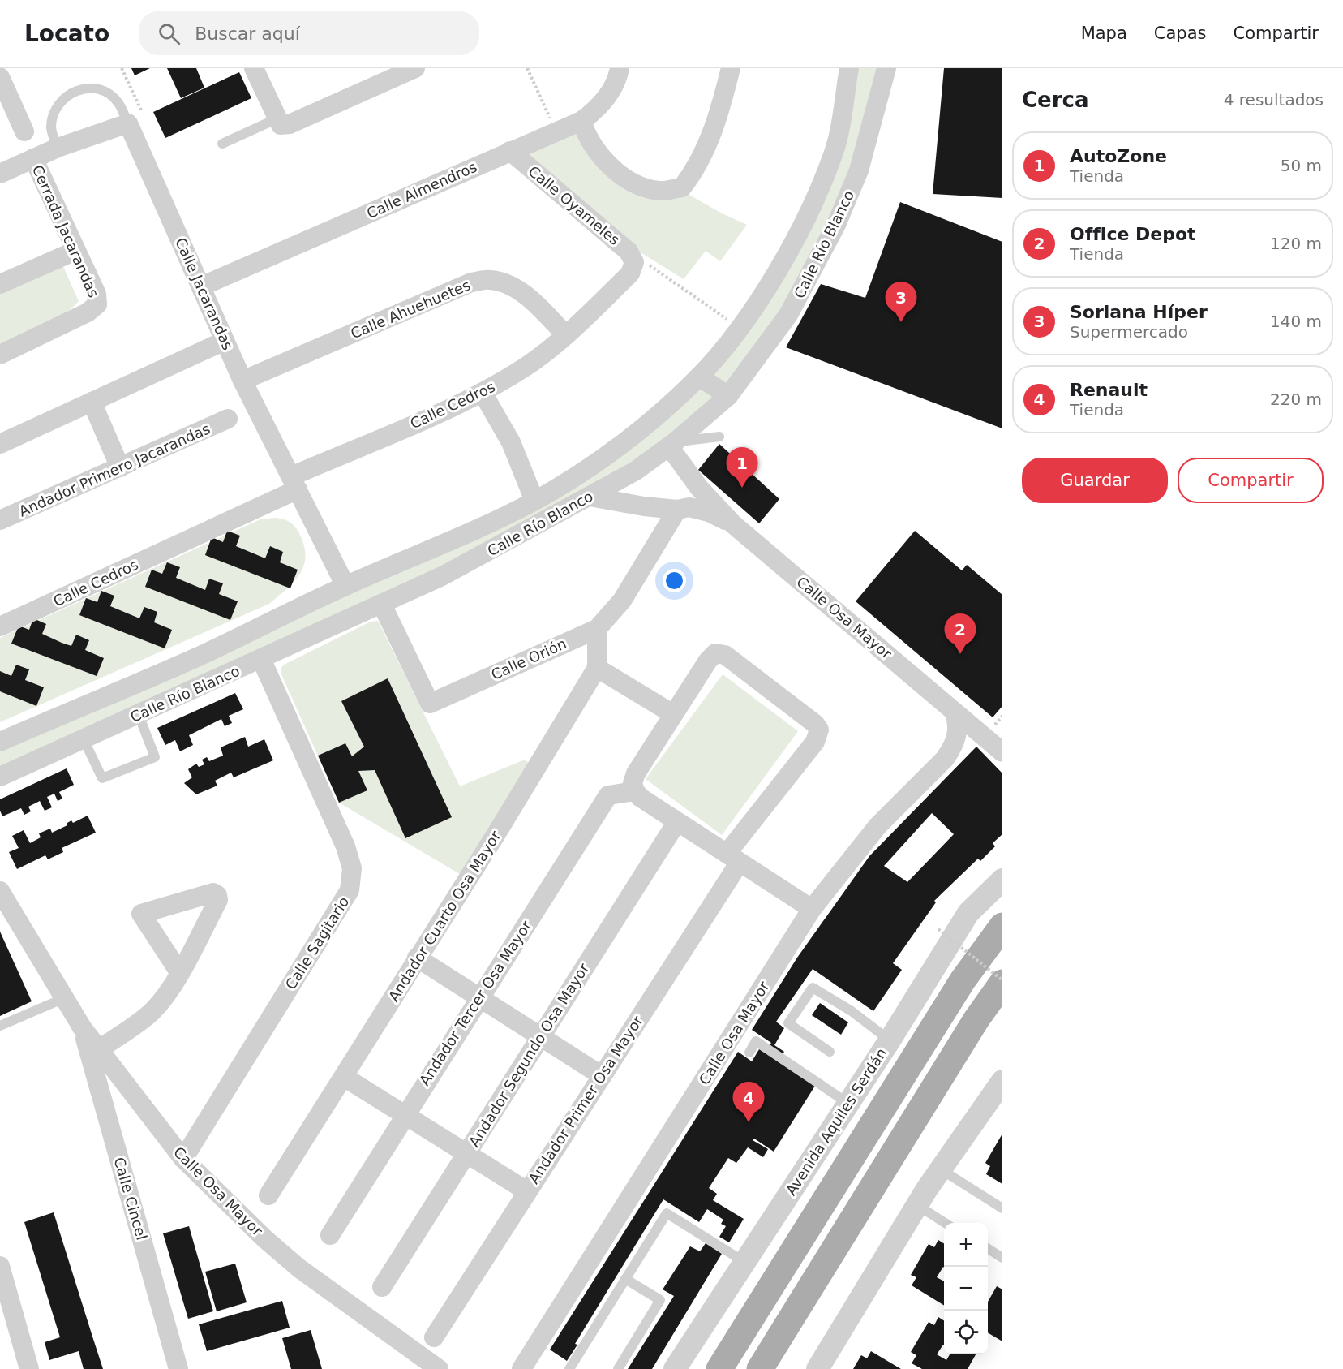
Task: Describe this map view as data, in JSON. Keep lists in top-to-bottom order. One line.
{"streets":{"main road":["Avenida Aquiles Serdán"],"street":["Calle Almendros","Calle Oyameles","Cerrada Jacarandas","Calle Río Blanco","Calle Jacarandas","Calle Ahuehuetes","Calle Cedros","Andador Primero Jacarandas","Calle Osa Mayor","Calle Orión","Andador Cuarto Osa Mayor","Calle Sagitario","Andador Tercer Osa Mayor","Andador Segundo Osa Mayor","Andador Primer Osa Mayor","Calle Cincel"]},"crossings":[["Calle Almendros","Calle Oyameles"],["Calle Almendros","Calle Jacarandas"],["Calle Oyameles","Calle Cedros"],["Calle Río Blanco","Calle Jacarandas"],["Calle Río Blanco","Calle Osa Mayor"],["Calle Río Blanco","Calle Orión"],["Calle Río Blanco","Calle Sagitario"],["Calle Jacarandas","Calle Ahuehuetes"],["Calle Jacarandas","Calle Cedros"],["Calle Ahuehuetes","Calle Cedros"],["Calle Osa Mayor","Calle Orión"],["Calle Osa Mayor","Calle Sagitario"],["Calle Osa Mayor","Calle Cincel"]],"page":{"header":"Locato","search":"Buscar aquí","nav":["Mapa","Capas","Compartir"],"heading":["Cerca","4 resultados"],"list":[{"mark":"1","name":"AutoZone","note":"Tienda","value":"50 m"},{"mark":"2","name":"Office Depot","note":"Tienda","value":"120 m"},{"mark":"3","name":"Soriana Híper","note":"Supermercado","value":"140 m"},{"mark":"4","name":"Renault","note":"Tienda","value":"220 m"}],"pins":["3","1","2","4"],"buttons":["Guardar","Compartir"],"map_buttons":["+","−"]}}
